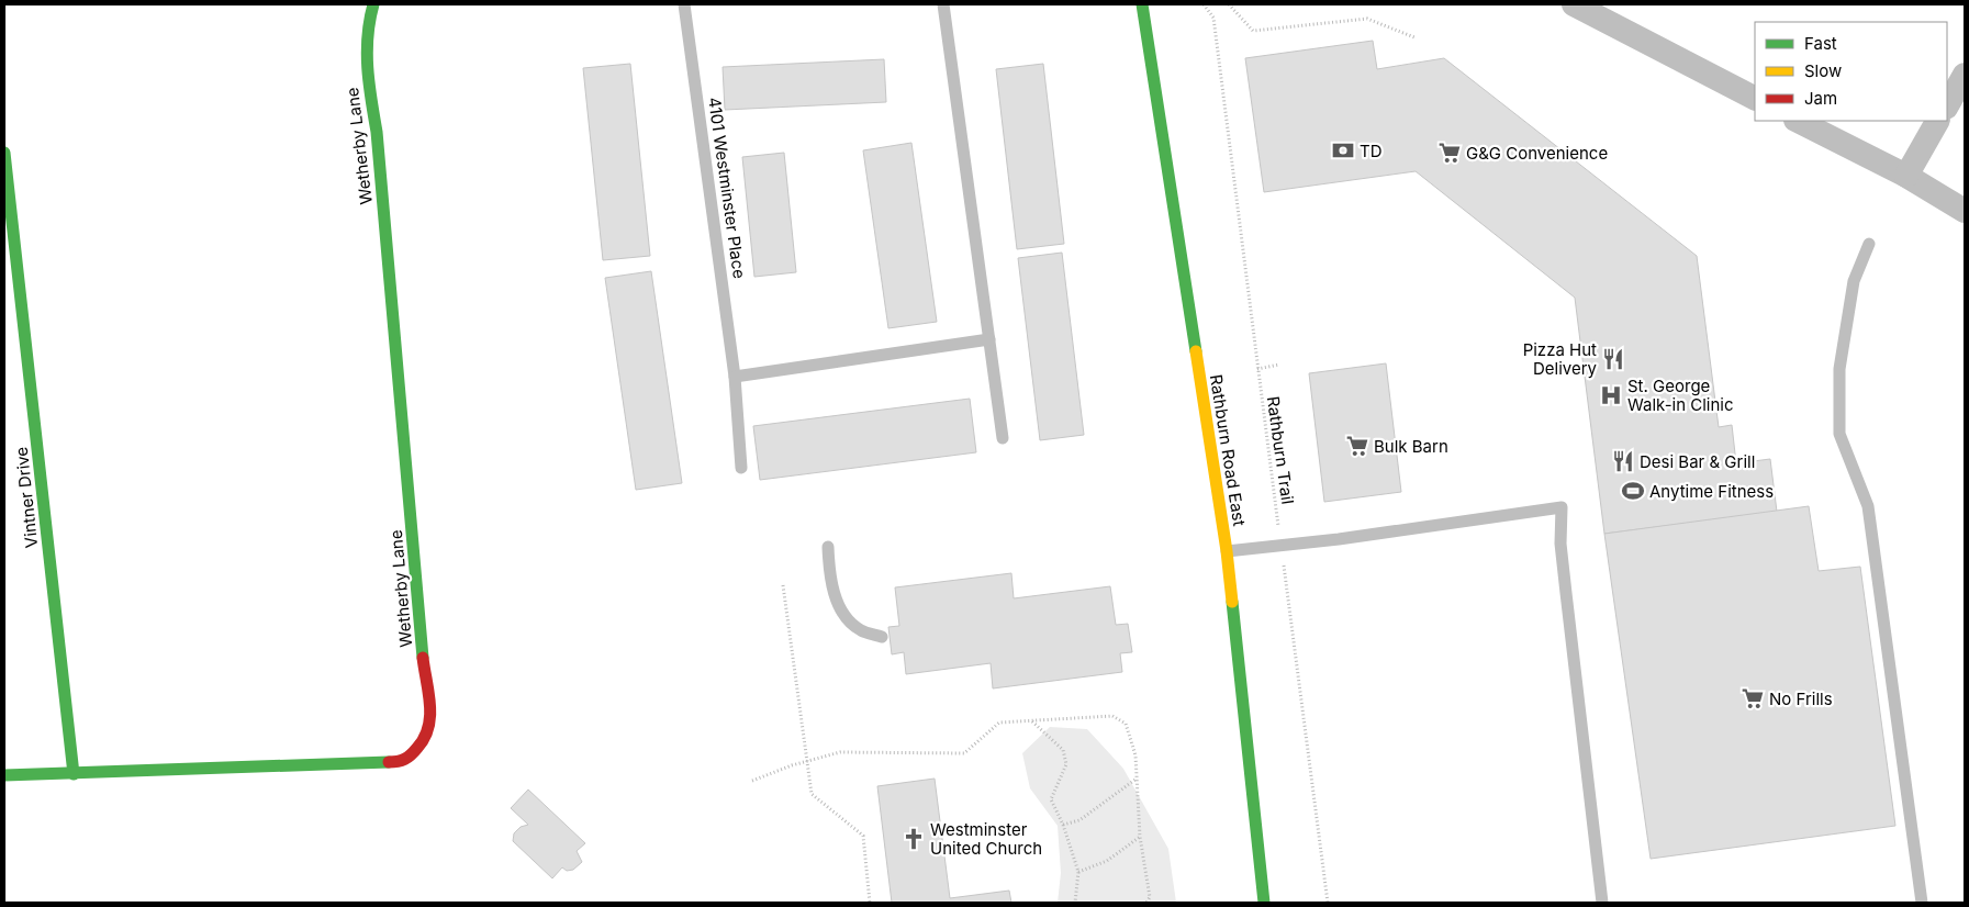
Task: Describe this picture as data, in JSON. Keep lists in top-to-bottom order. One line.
{"streets":{"street":["Wetherby Lane","Rathburn Road East","Vintner Drive"],"lane":["4101 Westminster Place"],"path":["Rathburn Trail"]},"crossings":[["Wetherby Lane","Vintner Drive"]],"places":{"bank":["TD"],"supermarket":["G&G Convenience","Bulk Barn","No Frills"],"restaurant":["Pizza Hut Delivery","Desi Bar & Grill"],"hospital":["St. George Walk-in Clinic"],"sports":["Anytime Fitness"],"church":["Westminster United Church"]},"legend":["Fast","Slow","Jam"]}
